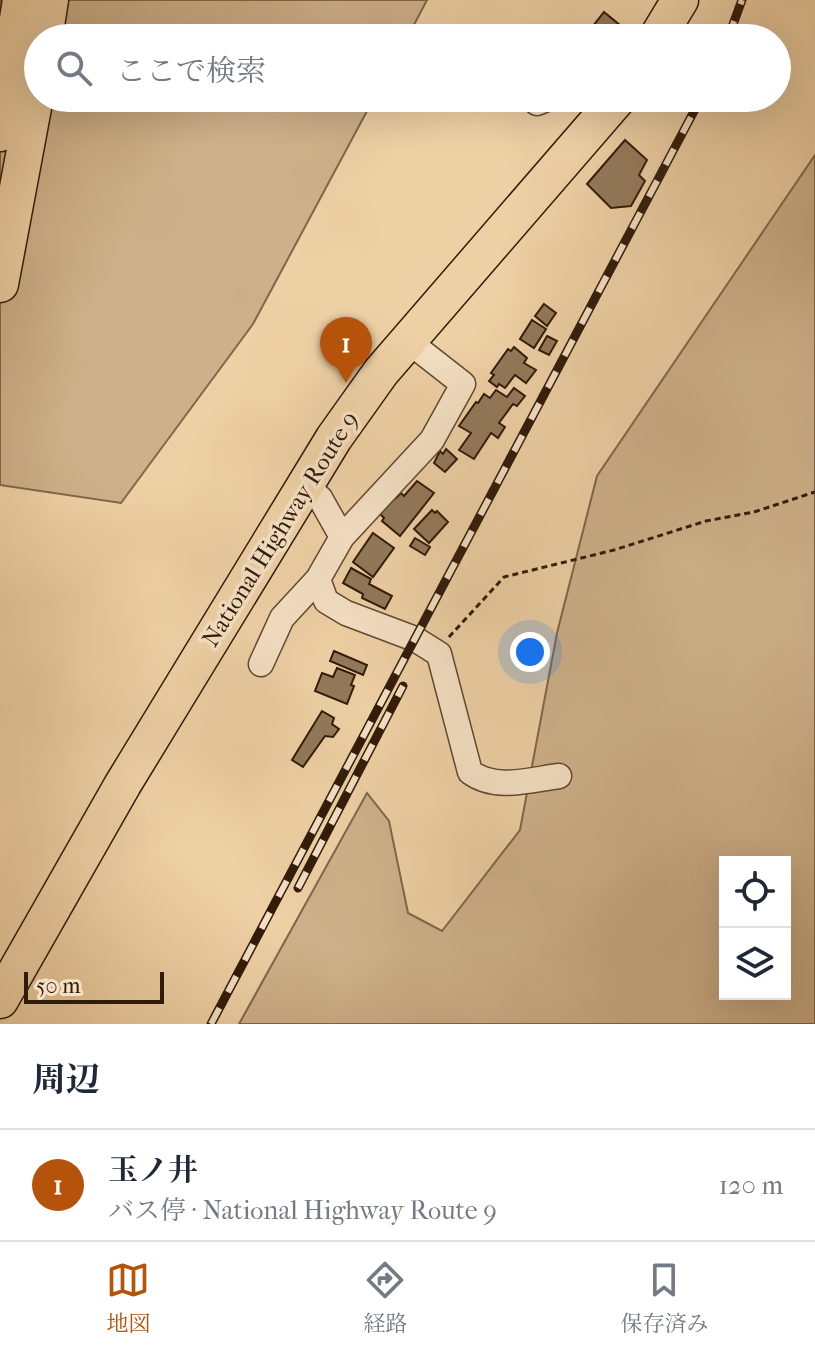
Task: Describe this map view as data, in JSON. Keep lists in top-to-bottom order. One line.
{"streets":{"highway":["National Highway Route 9"]},"scale_bar":"50 m","page":{"search":"ここで検索","pins":"1","scale":"50 m","heading":"周辺","list":[{"mark":"1","name":"玉ノ井","note":"バス停 · National Highway Route 9","value":"120 m"}],"nav":["地図","経路","保存済み"]}}
